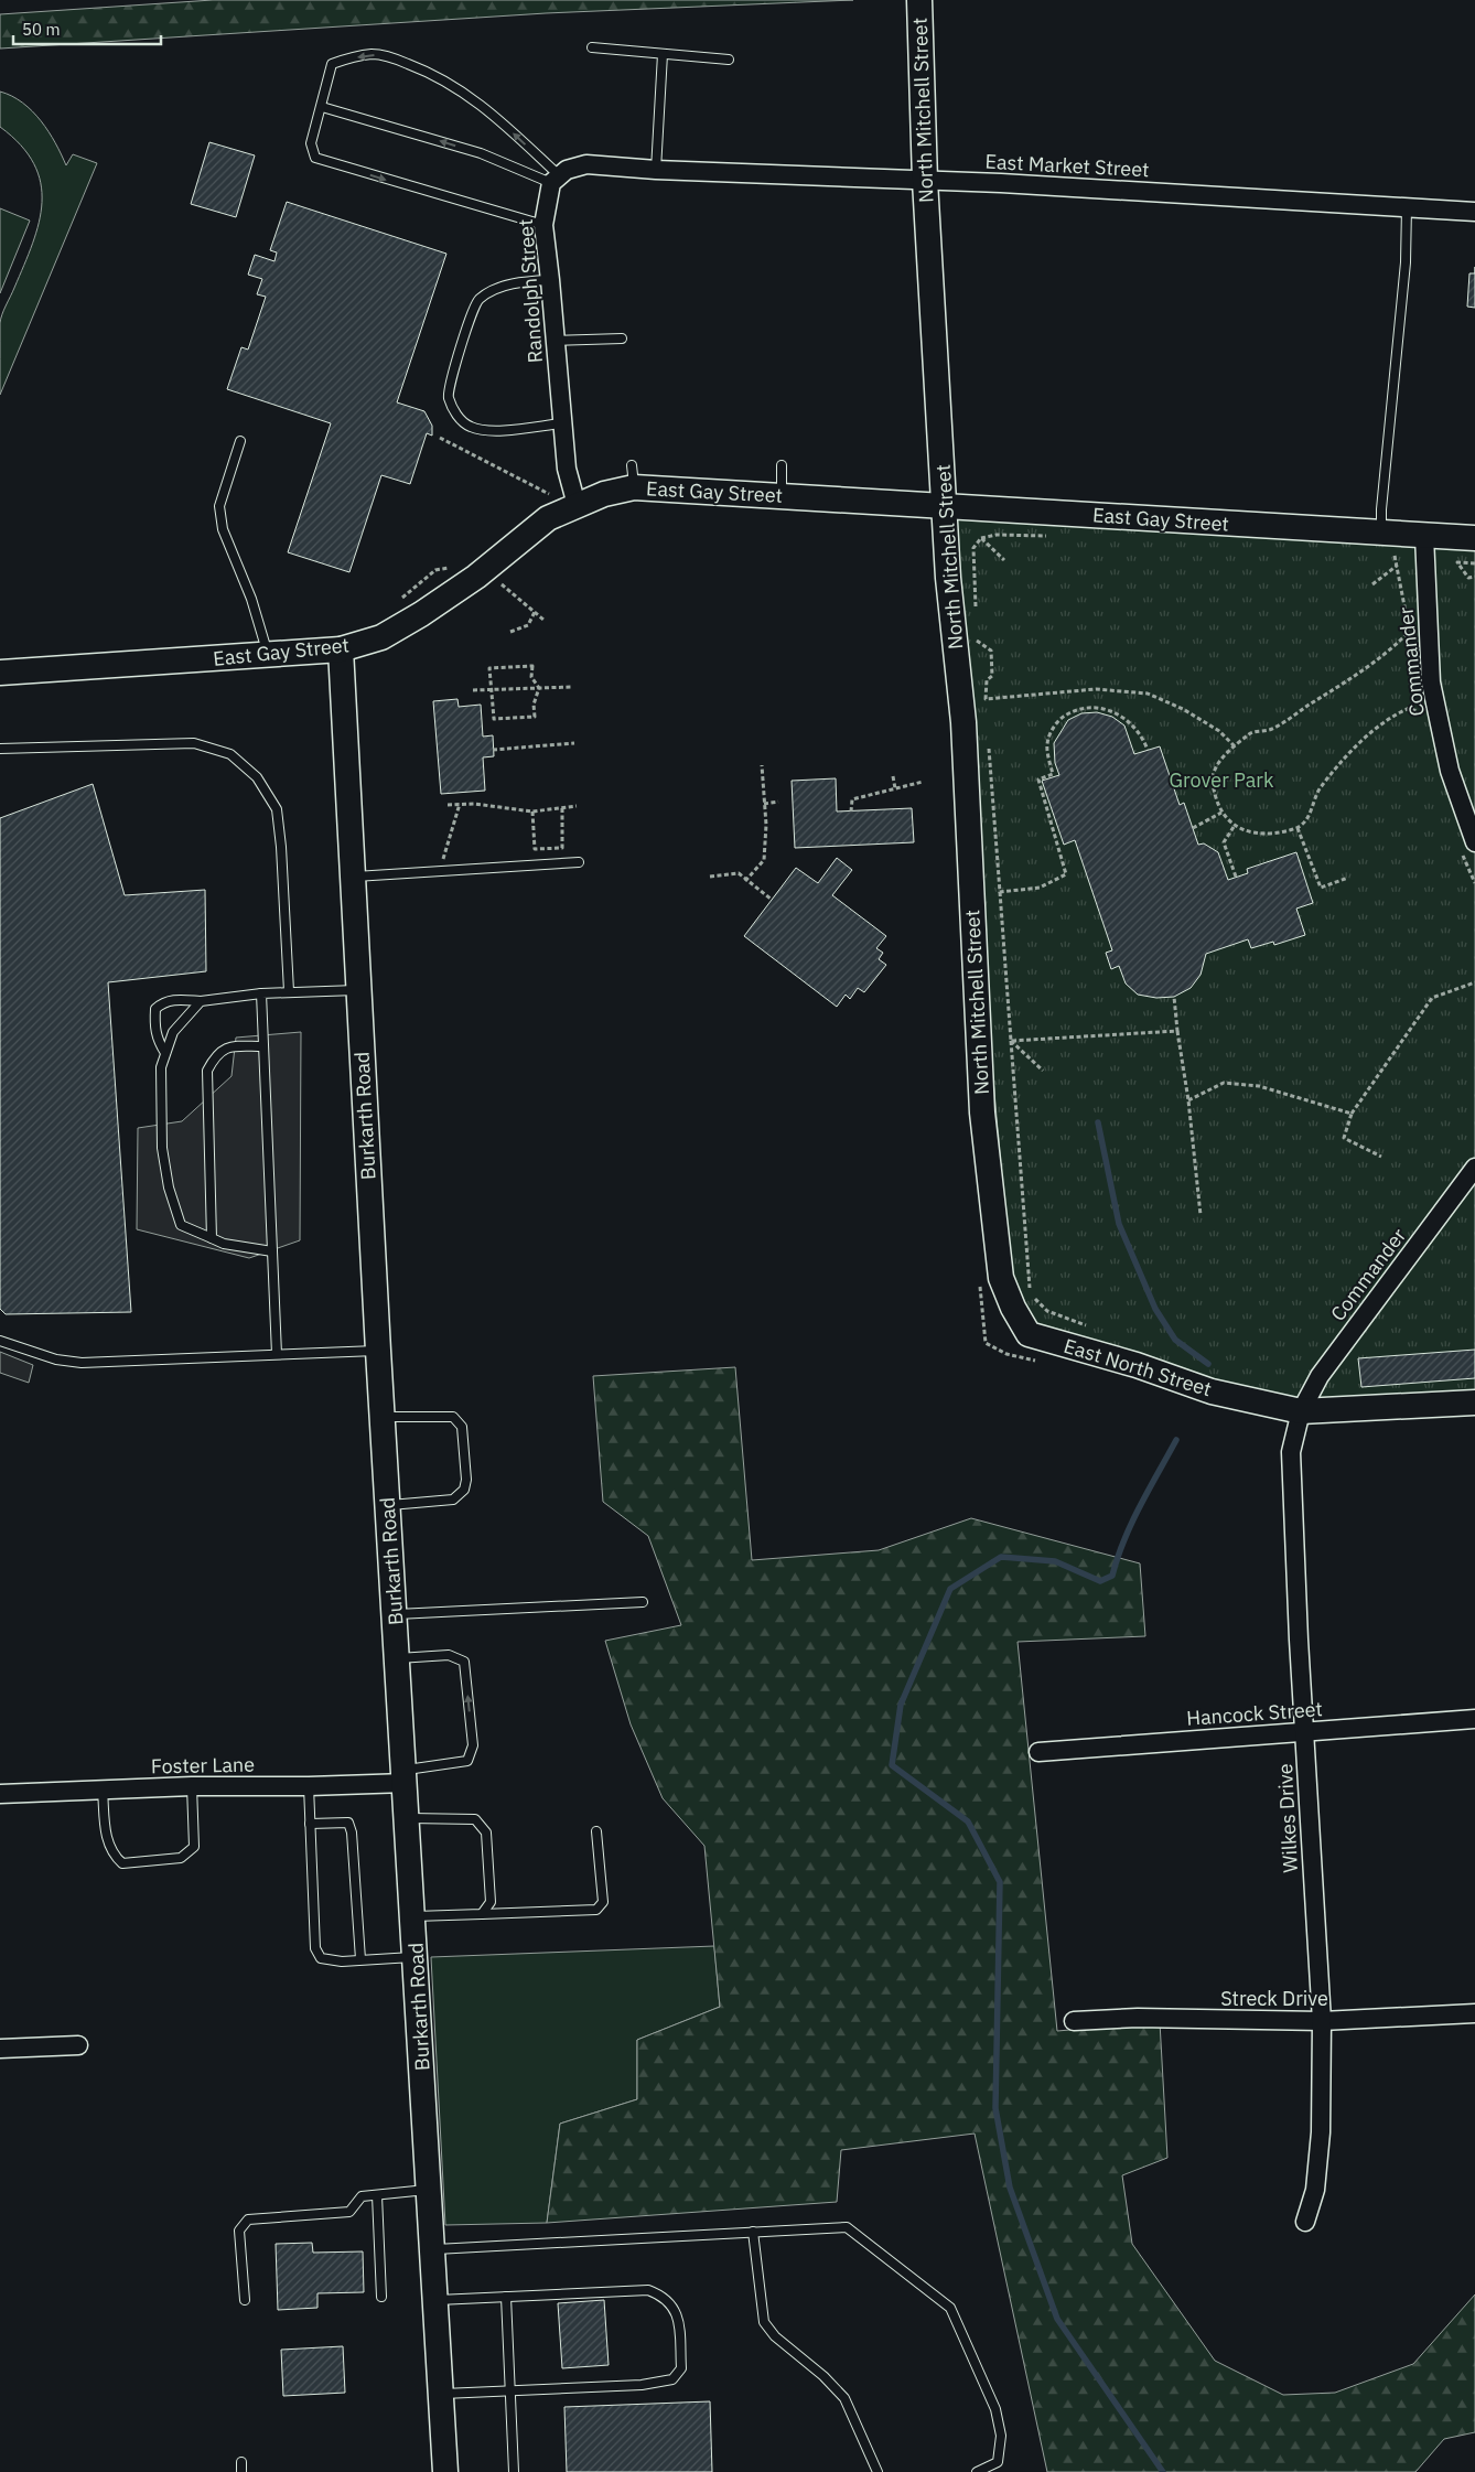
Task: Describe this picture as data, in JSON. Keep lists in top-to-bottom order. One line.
{"streets":{"main road":["North Mitchell Street","East Gay Street","Burkarth Road","East North Street"],"street":["East Market Street","Randolph Street","Commander","Hancock Street","Foster Lane","Wilkes Drive","Streck Drive"]},"crossings":[["North Mitchell Street","East Market Street"],["North Mitchell Street","East Gay Street"],["North Mitchell Street","East North Street"],["Randolph Street","East Gay Street"],["East Gay Street","Commander"],["East Gay Street","Burkarth Road"],["Commander","East North Street"],["Commander","Wilkes Drive"],["Burkarth Road","Foster Lane"],["East North Street","Wilkes Drive"],["Hancock Street","Wilkes Drive"],["Wilkes Drive","Streck Drive"]],"parks":["Grover Park"],"scale_bar":"50 m"}
